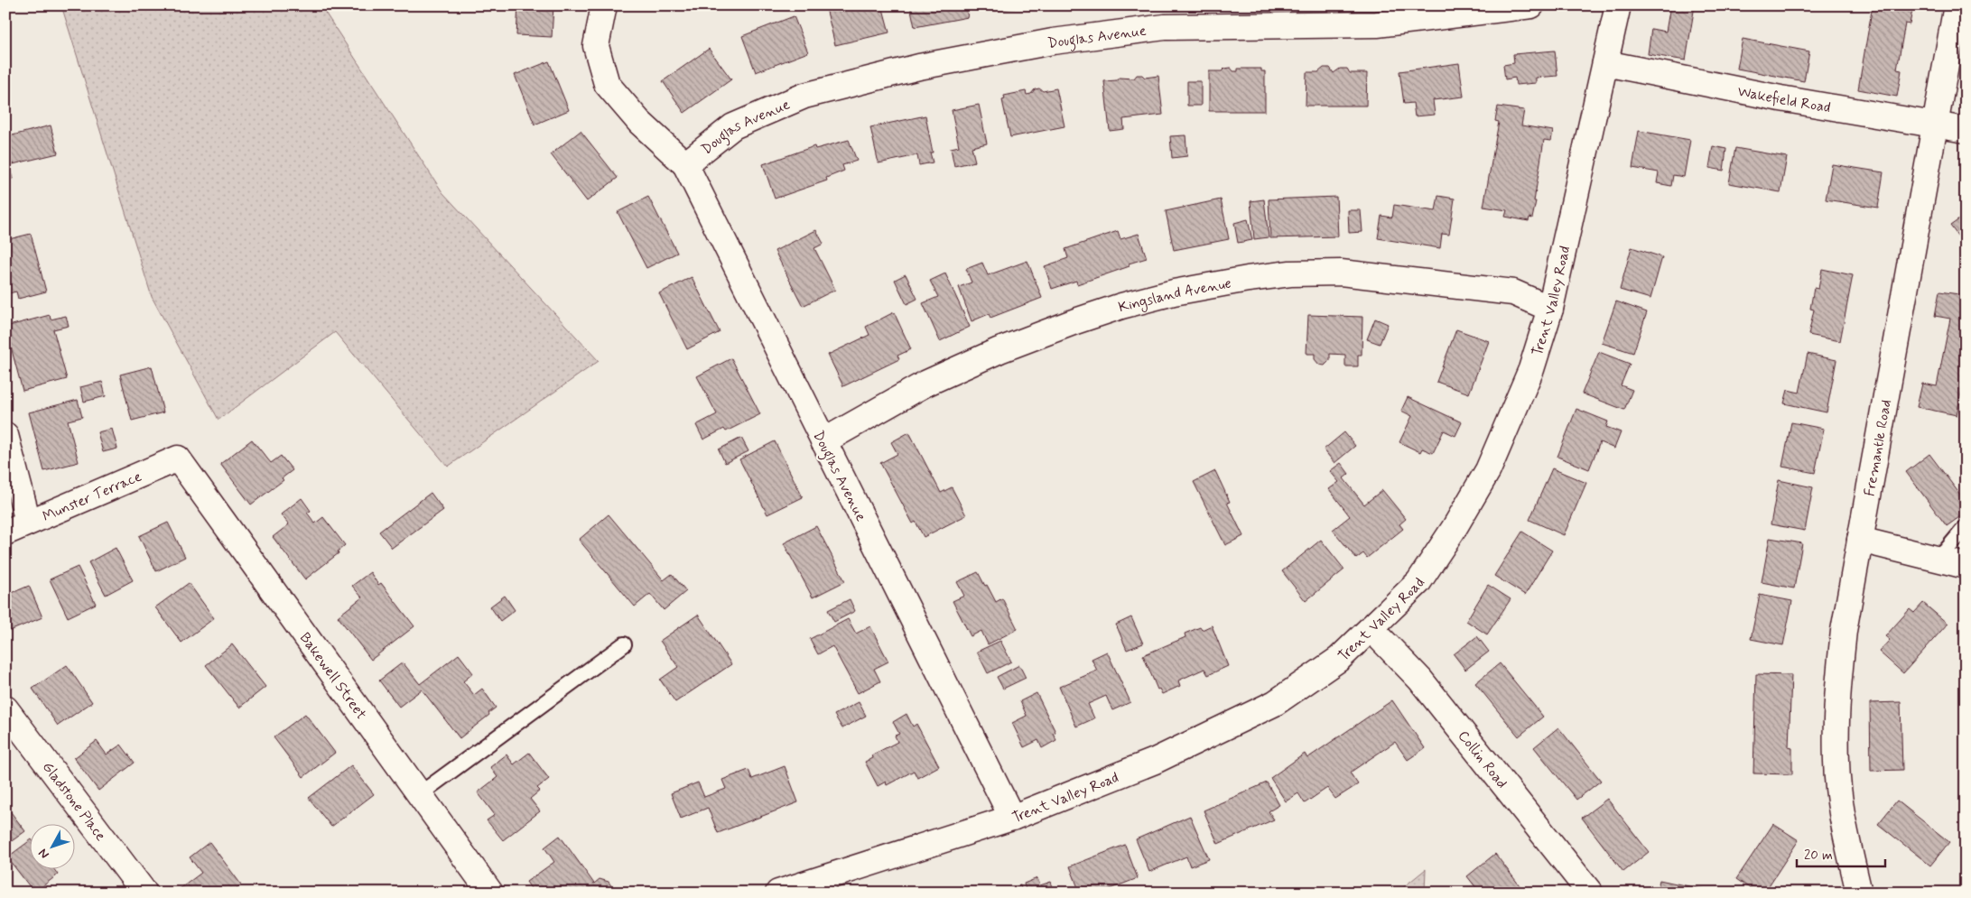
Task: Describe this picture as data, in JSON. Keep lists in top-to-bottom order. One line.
{"streets":{"street":["Douglas Avenue","Wakefield Road","Kingsland Avenue","Trent Valley Road","Fremantle Road","Munster Terrace","Bakewell Street","Collin Road","Gladstone Place"]},"crossings":[["Douglas Avenue","Kingsland Avenue"],["Douglas Avenue","Trent Valley Road"],["Wakefield Road","Trent Valley Road"],["Wakefield Road","Fremantle Road"],["Kingsland Avenue","Trent Valley Road"],["Trent Valley Road","Collin Road"],["Munster Terrace","Bakewell Street"]],"scale_bar":"20 m","north":"bottom left"}
